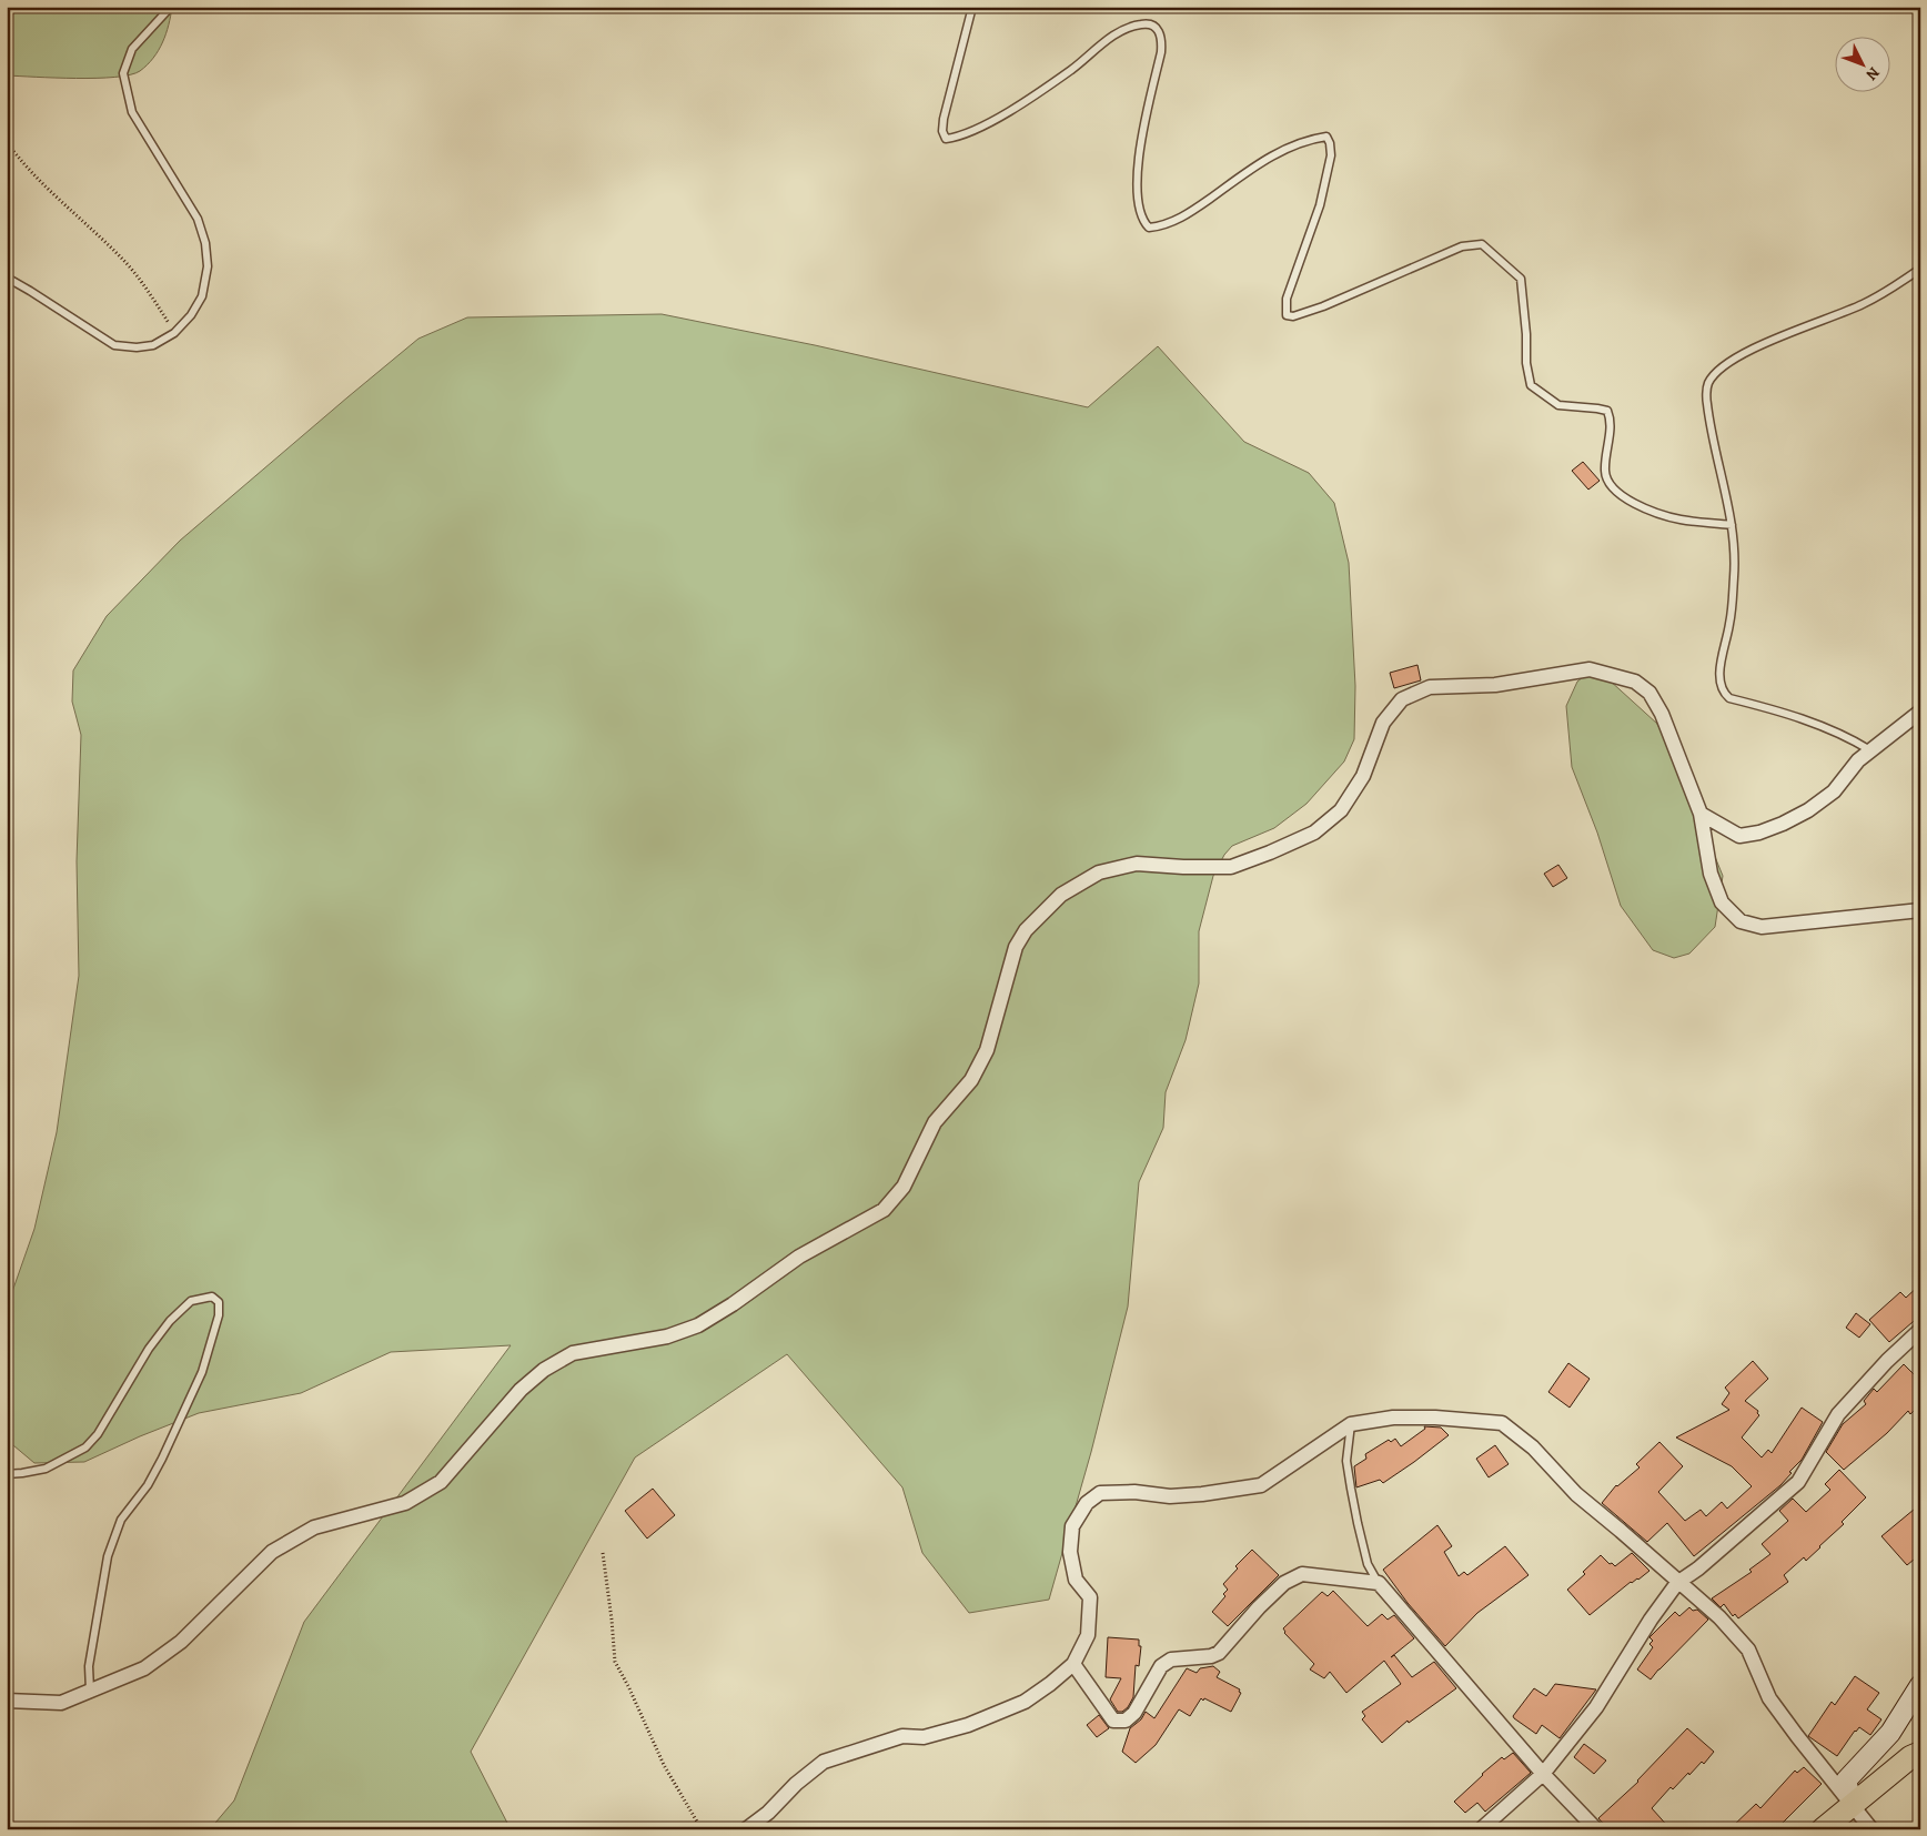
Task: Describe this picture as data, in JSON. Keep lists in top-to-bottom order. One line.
{"north":"bottom right"}
